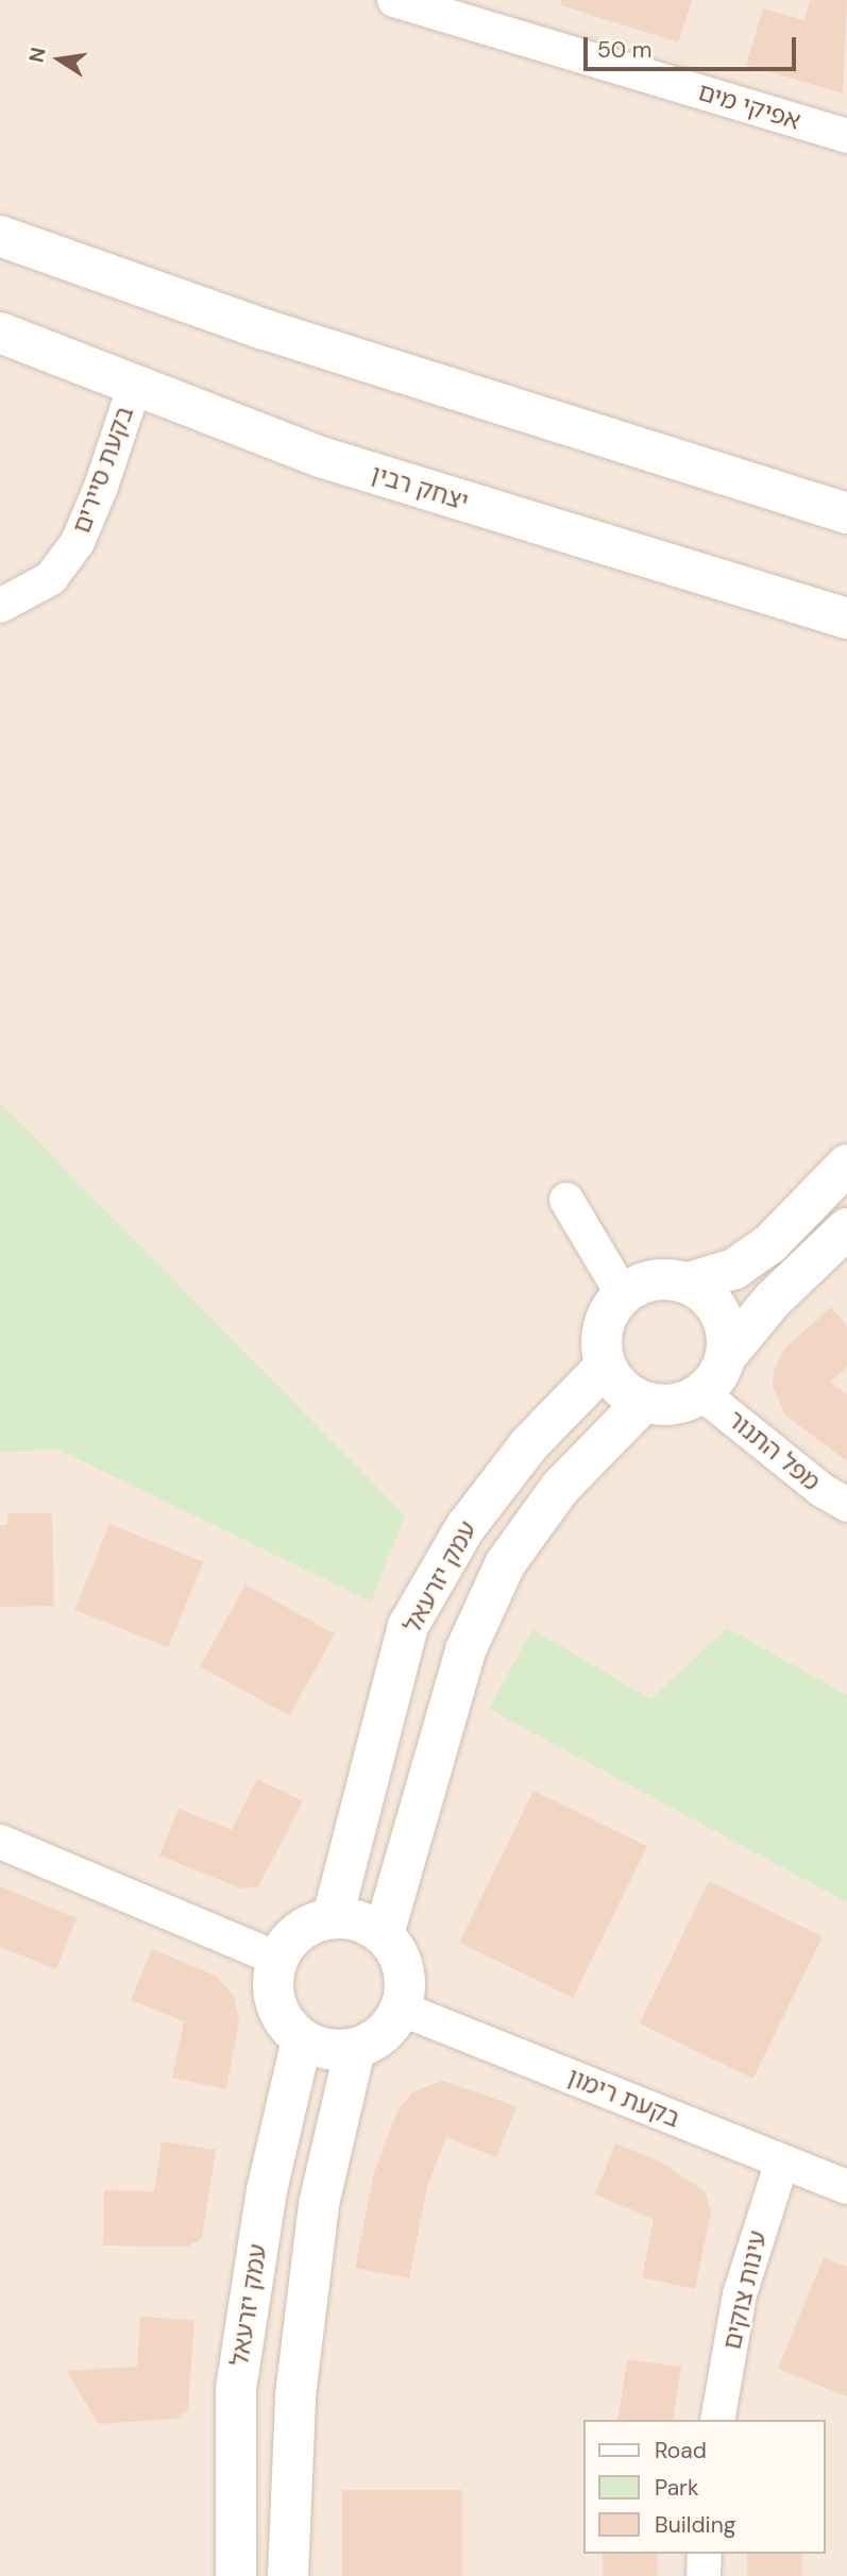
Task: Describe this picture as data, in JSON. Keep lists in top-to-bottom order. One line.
{"streets":{"main road":["יצחק רבין","עמק יזרעאל"],"street":["אפיקי מים","בקעת סיירים","מפל התנור","בקעת רימון","עינות צוקים"]},"crossings":[["בקעת סיירים","יצחק רבין"],["מפל התנור","עמק יזרעאל"],["עמק יזרעאל","בקעת רימון"],["בקעת רימון","עינות צוקים"]],"legend":["Road","Park","Building"],"scale_bar":"50 m","north":"left"}
